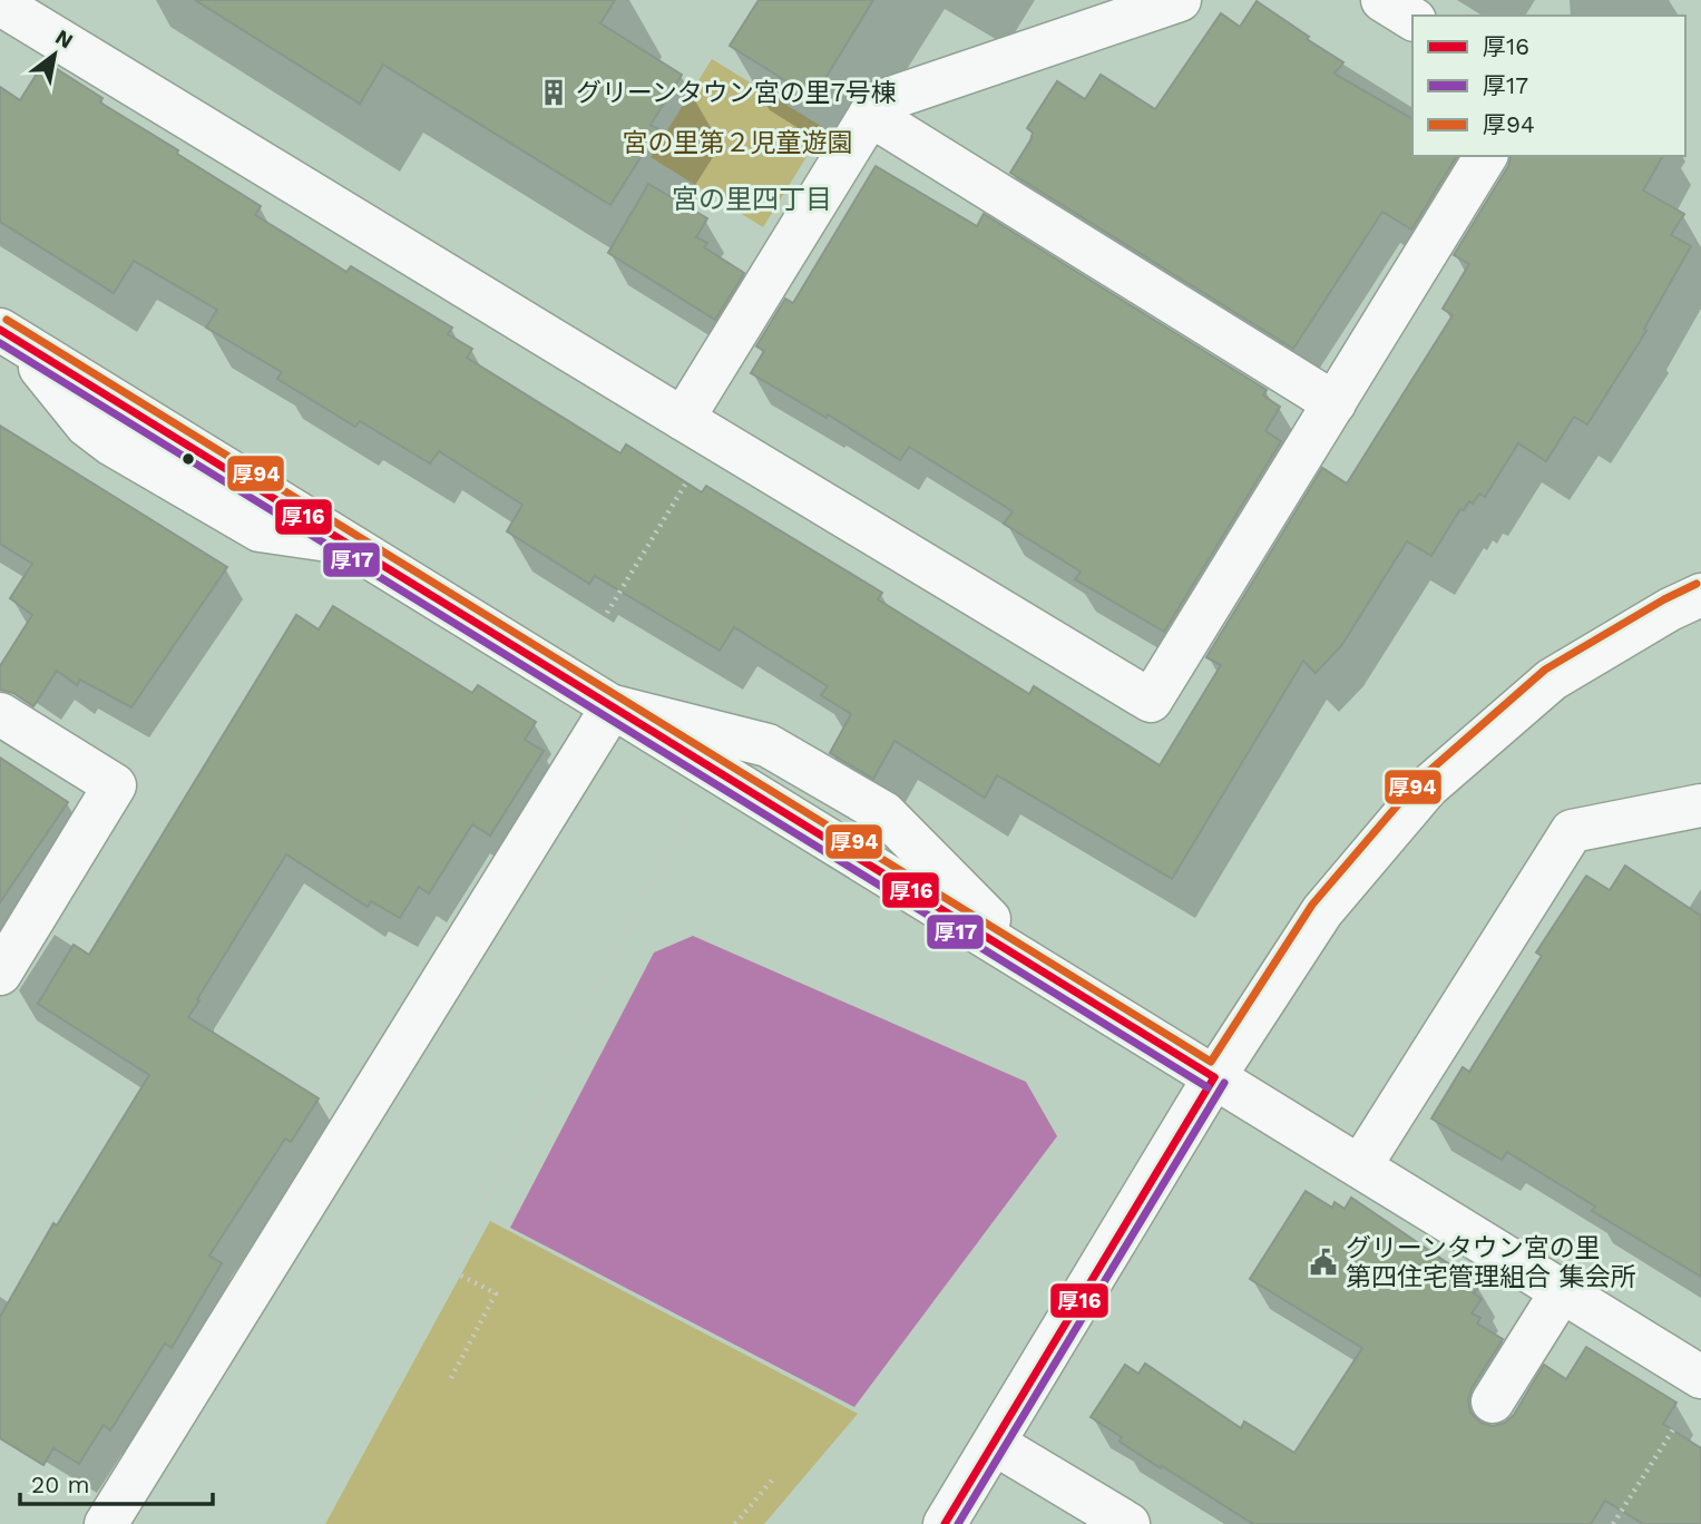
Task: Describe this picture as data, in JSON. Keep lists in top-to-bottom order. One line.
{"districts":["宮の里四丁目"],"parks":["宮の里第２児童遊園"],"places":{"building":["グリーンタウン宮の里7号棟"],"public building":["グリーンタウン宮の里 第四住宅管理組合 集会所"]},"lines":["transit line 厚94","transit line 厚16","transit line 厚17"],"legend":["厚16","厚17","厚94"],"scale_bar":"20 m","north":"top right"}
